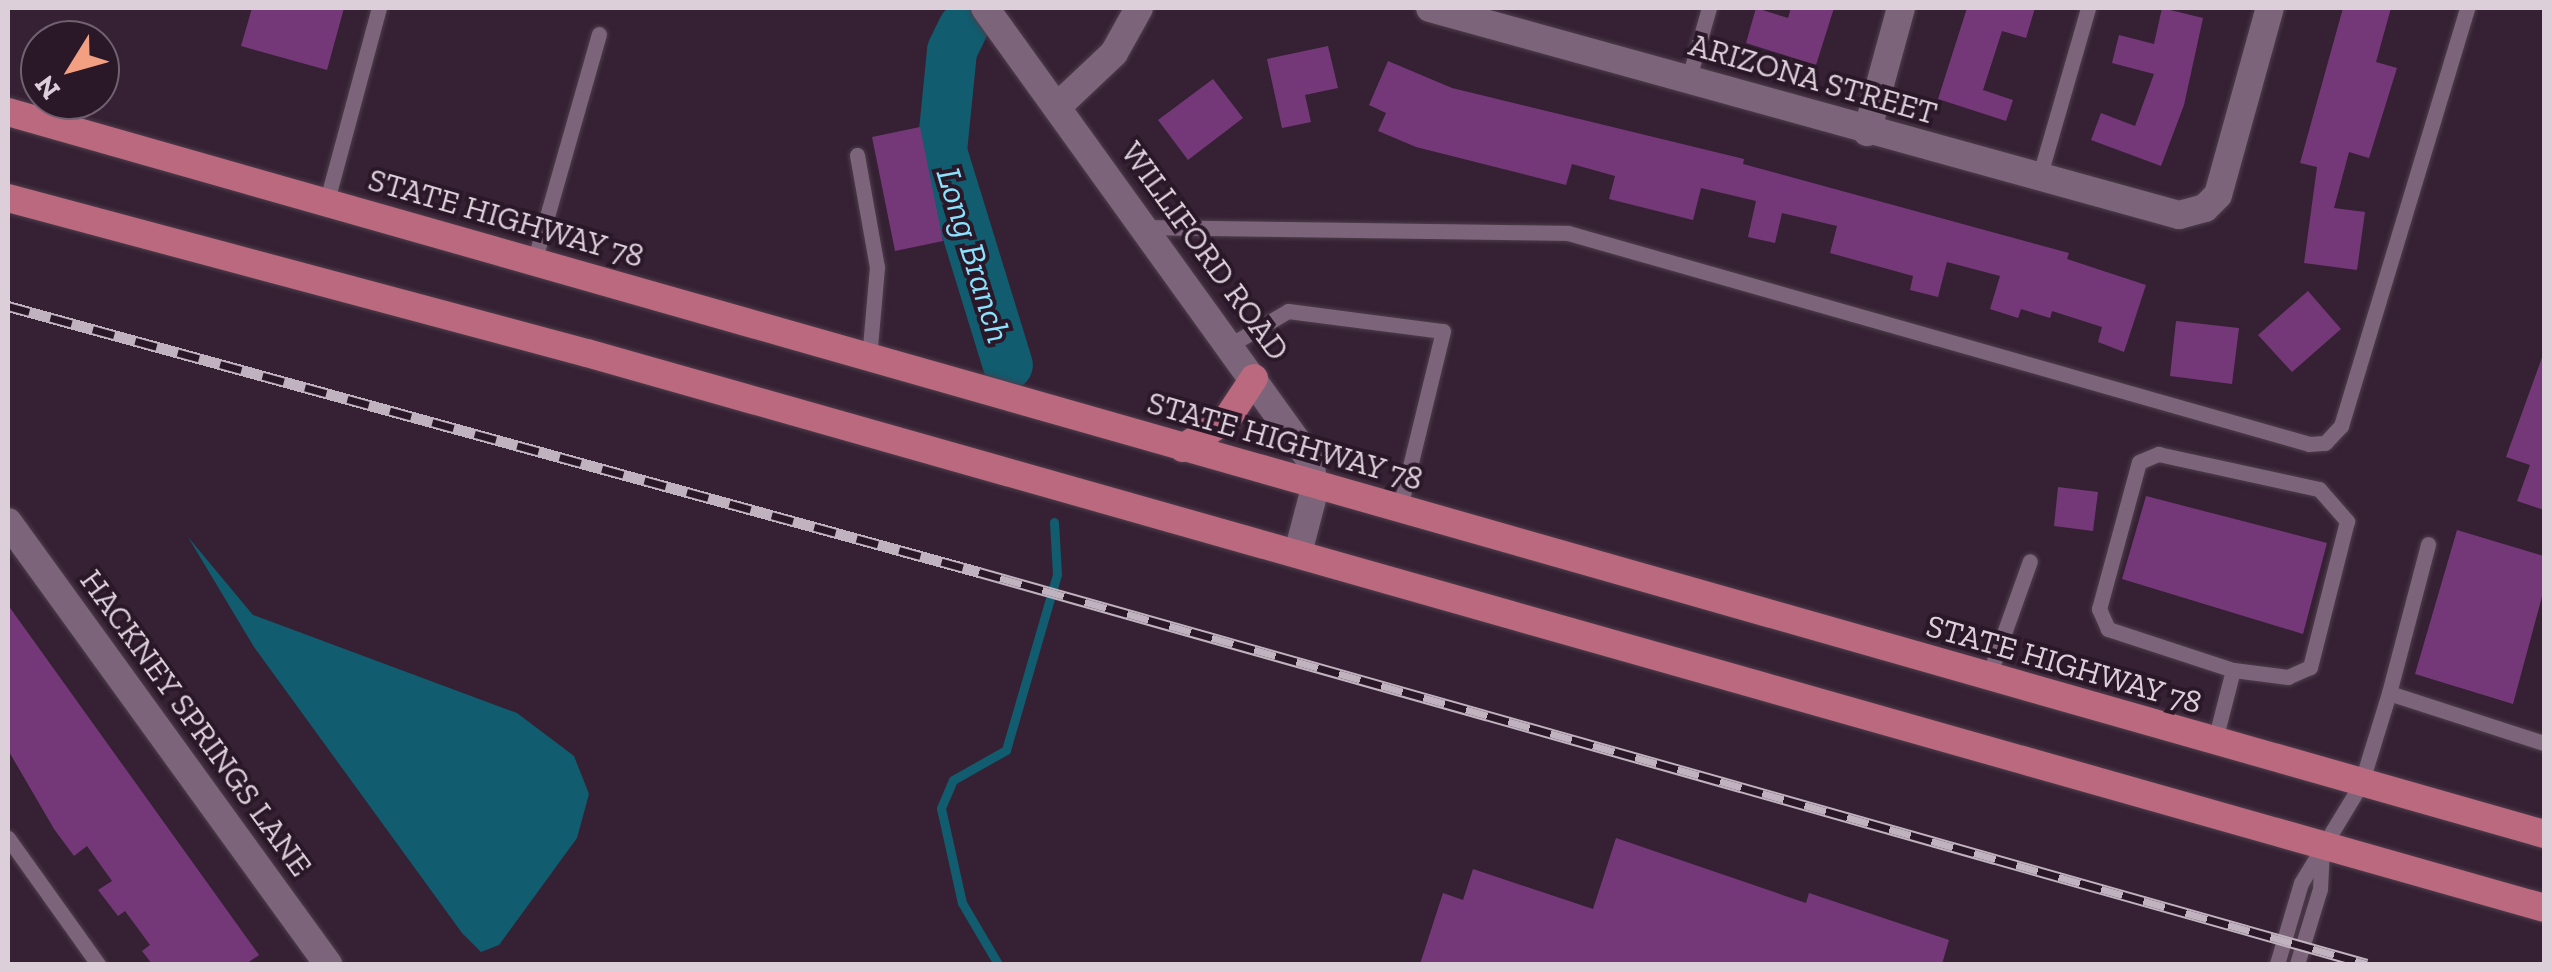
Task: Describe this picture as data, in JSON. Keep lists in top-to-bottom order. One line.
{"streets":{"main road":["STATE HIGHWAY 78"],"street":["ARIZONA STREET","WILLIFORD ROAD","HACKNEY SPRINGS LANE"]},"crossings":[["STATE HIGHWAY 78","WILLIFORD ROAD"]],"water":["Long Branch"],"north":"bottom left"}
